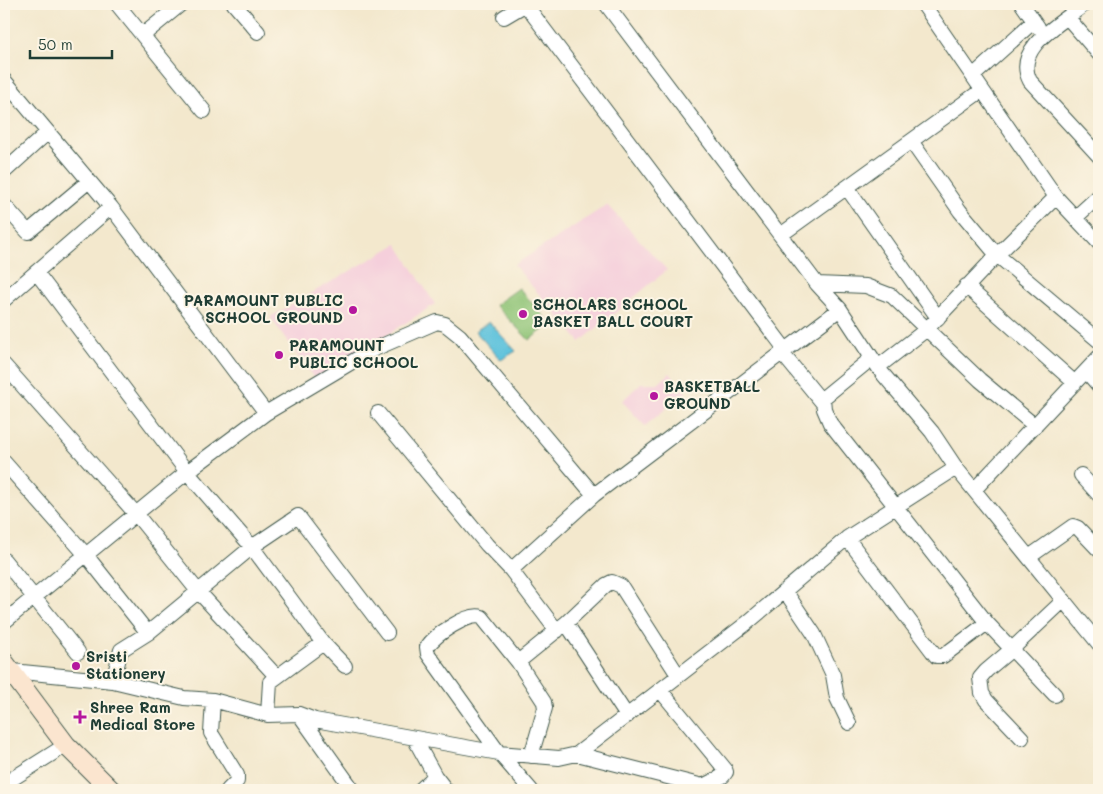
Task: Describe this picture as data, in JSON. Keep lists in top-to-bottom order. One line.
{"places":{"other":["PARAMOUNT PUBLIC SCHOOL GROUND","SCHOLARS SCHOOL BASKET BALL COURT","PARAMOUNT PUBLIC SCHOOL","BASKETBALL GROUND","Sristi Stationery"],"health":["Shree Ram Medical Store"]},"scale_bar":"50 m"}
